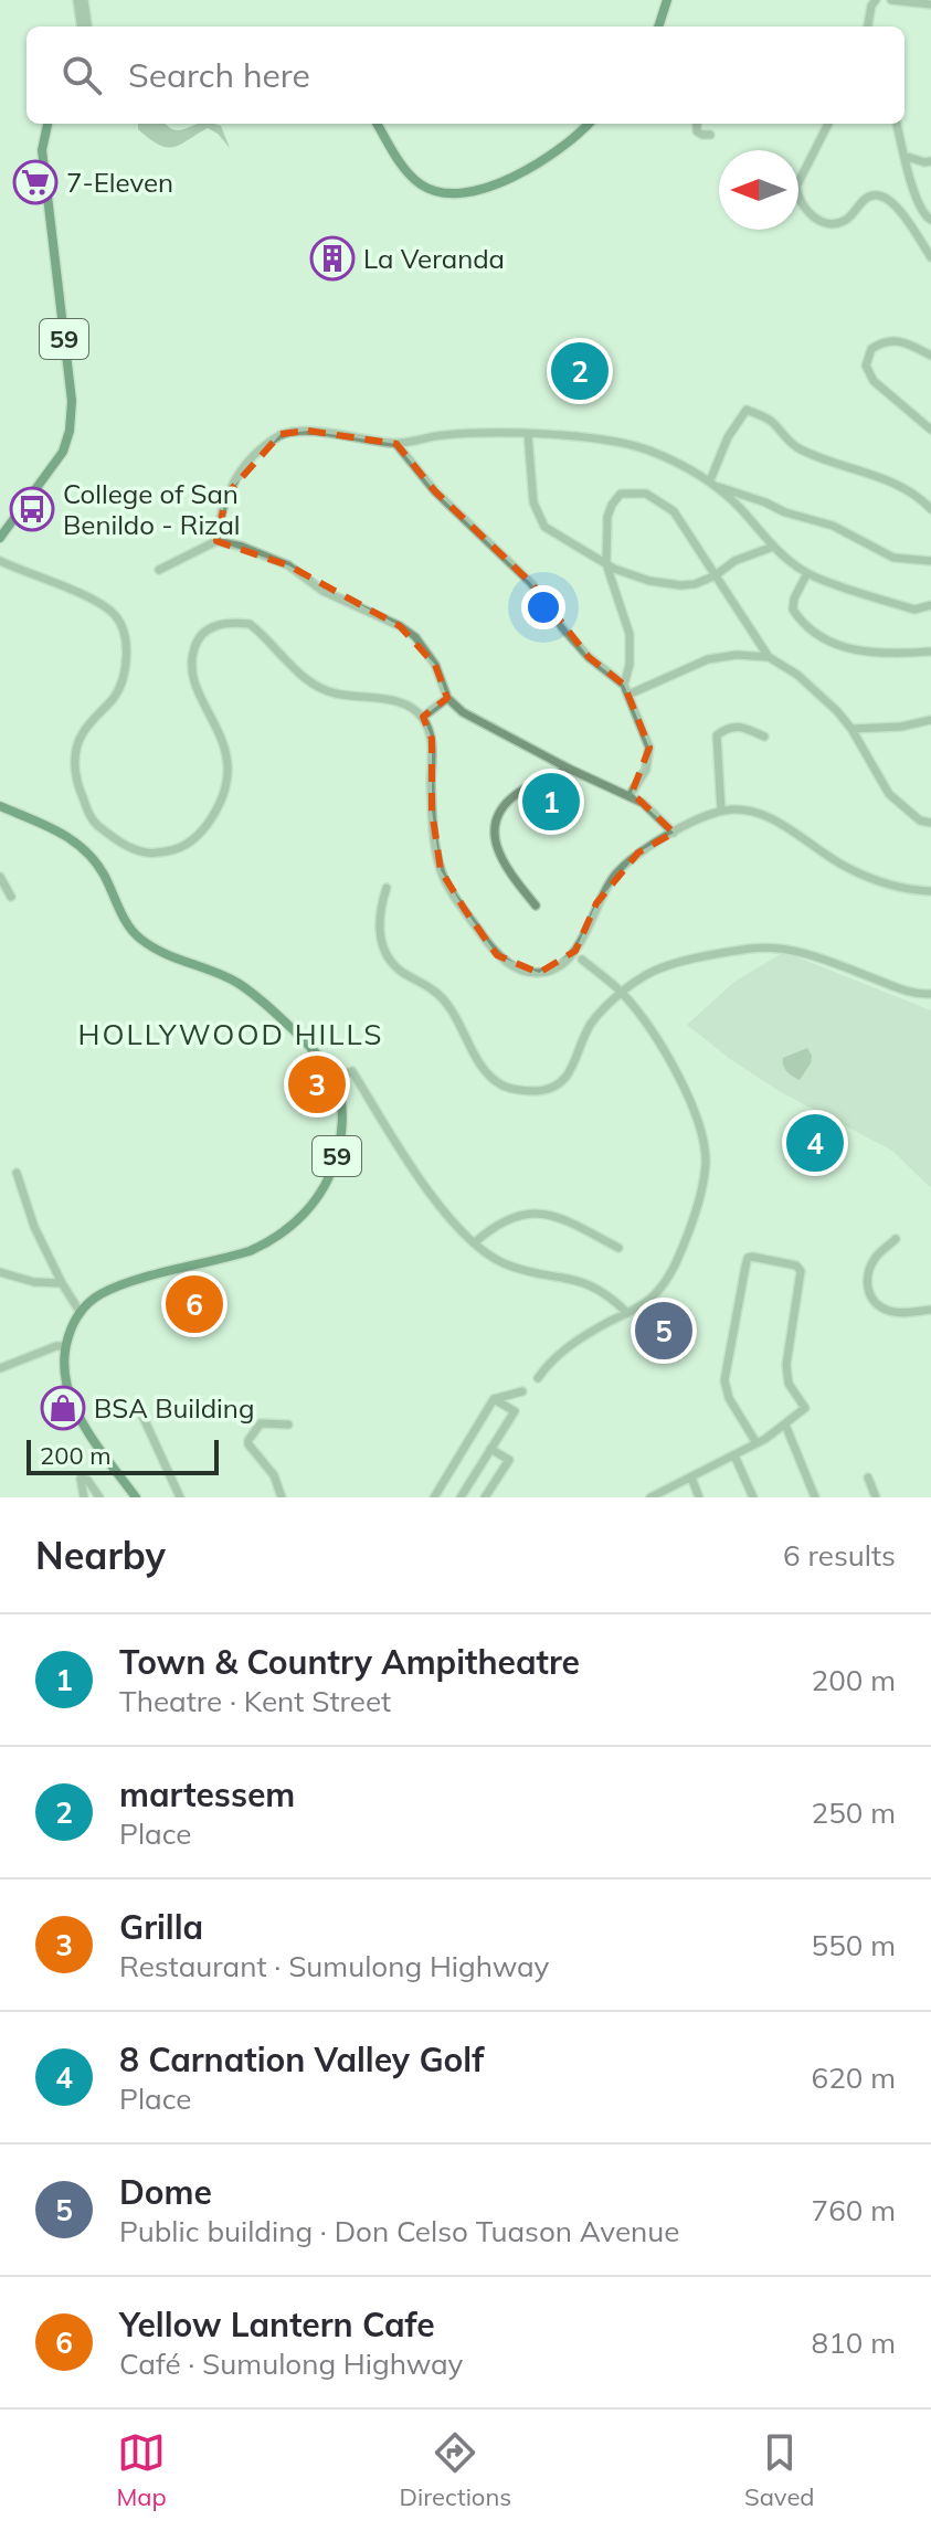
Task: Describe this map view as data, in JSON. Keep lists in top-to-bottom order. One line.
{"streets":{"main road":["59"]},"districts":["HOLLYWOOD HILLS"],"places":{"supermarket":["7-Eleven"],"building":["La Veranda"],"bus stop":["College of San Benildo - Rizal"],"shop":["BSA Building"]},"scale_bar":"200 m","north":"left","page":{"search":"Search here","pins":["2","1","3","4","6","5"],"scale":"200 m","heading":["Nearby","6 results"],"list":[{"mark":"1","name":"Town & Country Ampitheatre","note":"Theatre · Kent Street","value":"200 m"},{"mark":"2","name":"martessem","note":"Place","value":"250 m"},{"mark":"3","name":"Grilla","note":"Restaurant · Sumulong Highway","value":"550 m"},{"mark":"4","name":"8 Carnation Valley Golf","note":"Place","value":"620 m"},{"mark":"5","name":"Dome","note":"Public building · Don Celso Tuason Avenue","value":"760 m"},{"mark":"6","name":"Yellow Lantern Cafe","note":"Café · Sumulong Highway","value":"810 m"}],"nav":["Map","Directions","Saved"]}}
